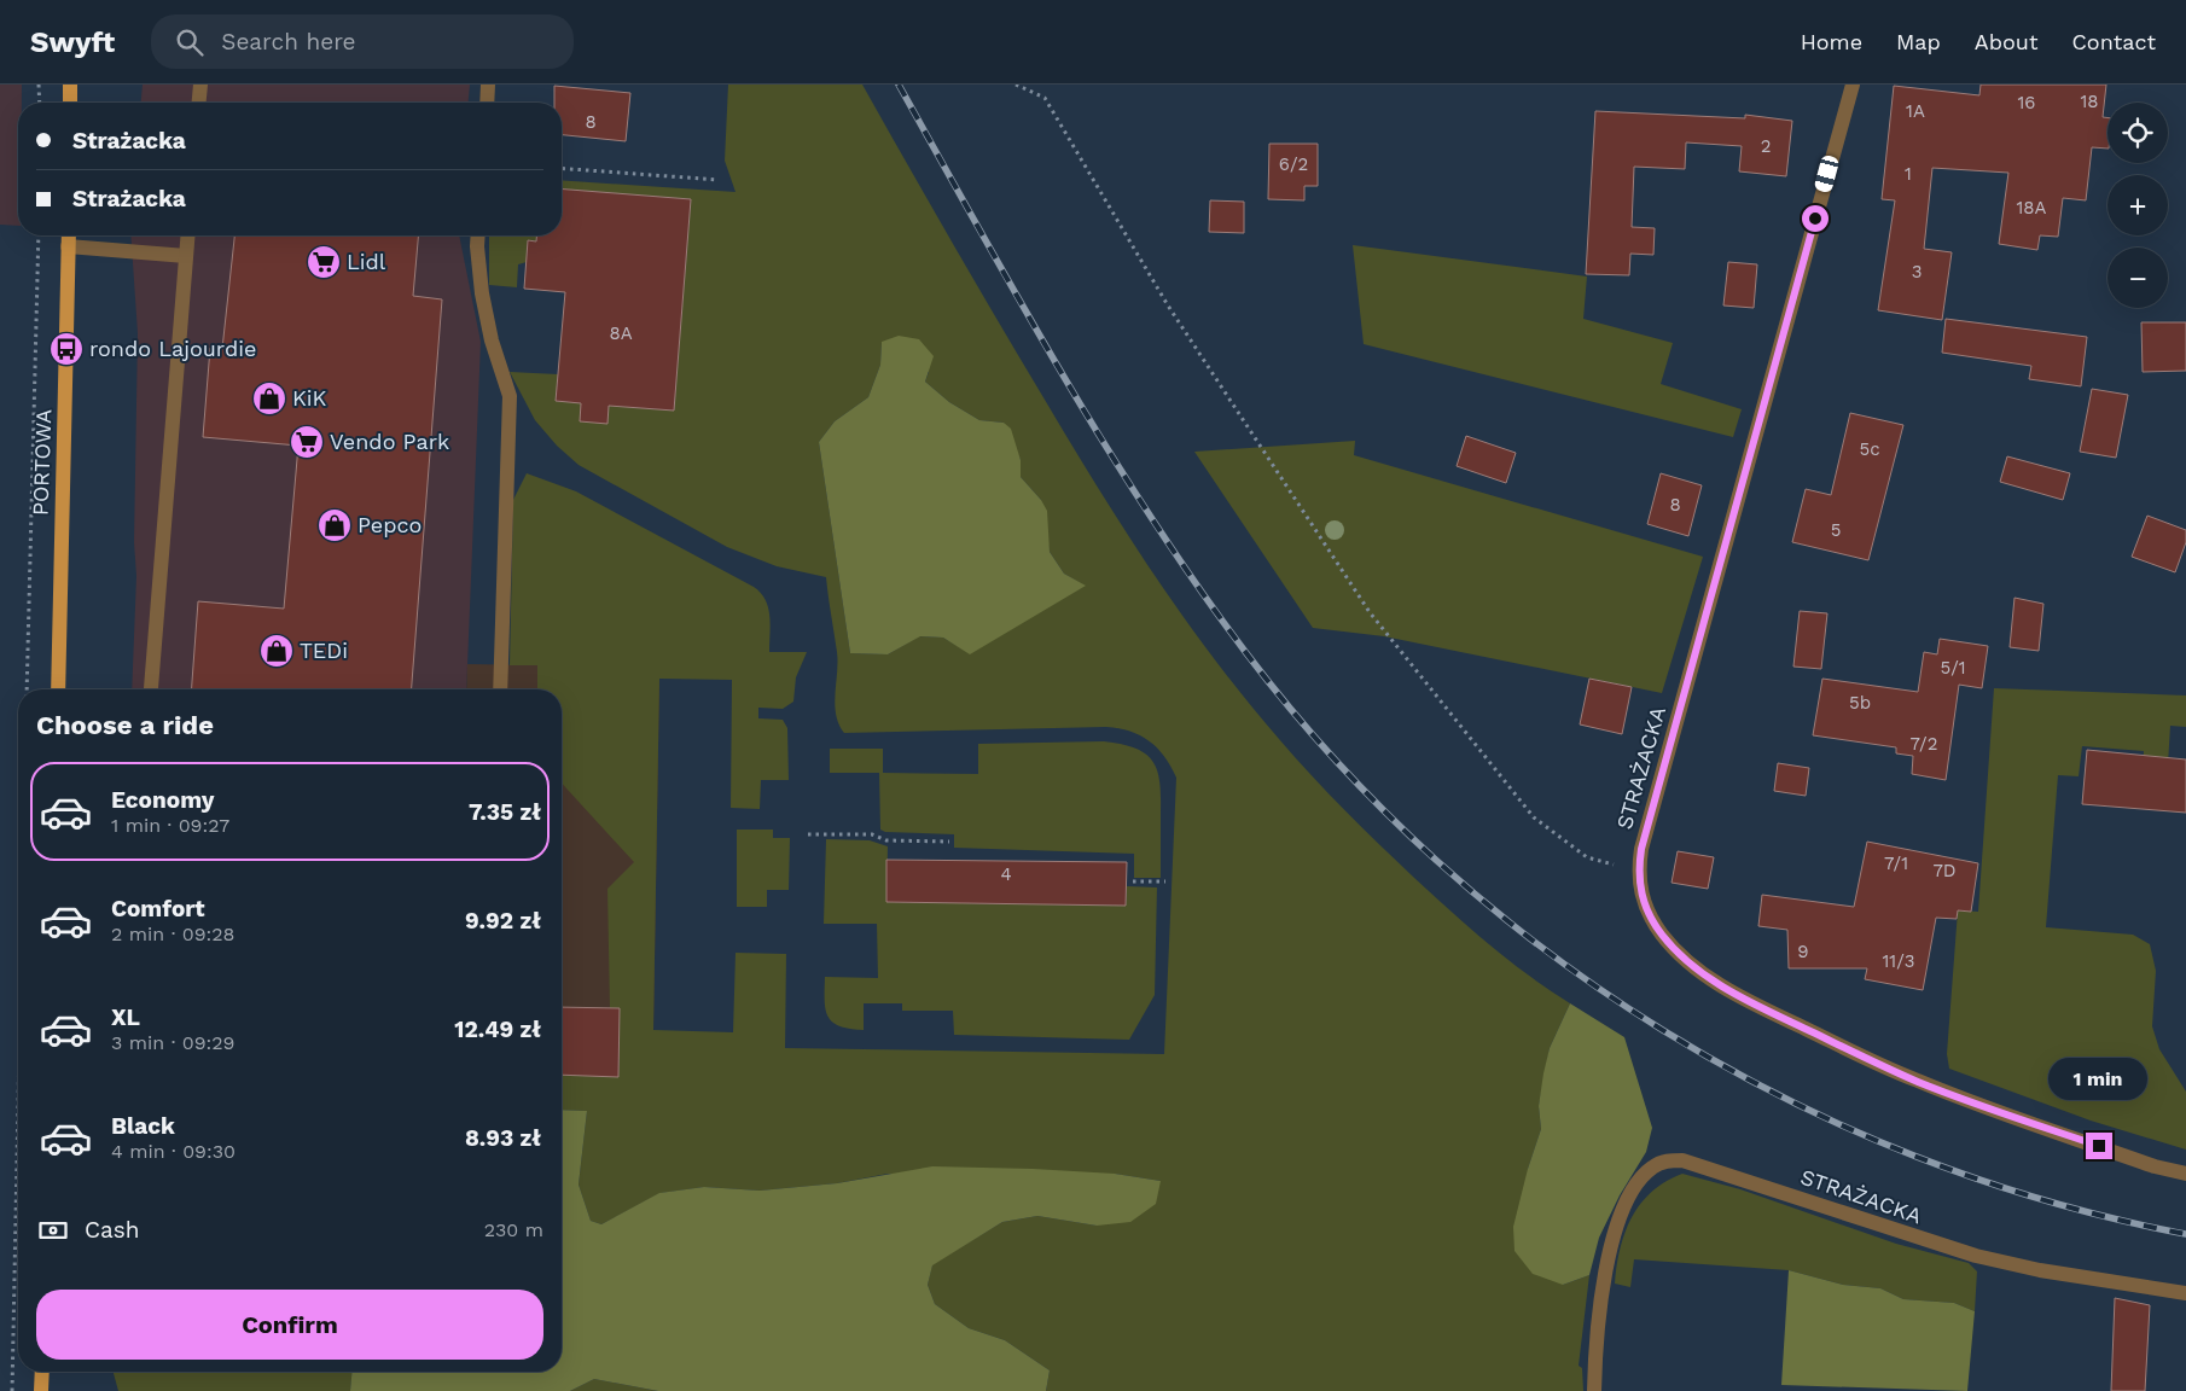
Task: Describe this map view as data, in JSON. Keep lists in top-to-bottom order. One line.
{"streets":{"main road":["PORTOWA"],"street":["STRAŻACKA"]},"places":{"supermarket":["Lidl","Vendo Park"],"bus stop":["rondo Lajourdie"],"shop":["KiK","Pepco","TEDi"]},"house_numbers":["18","16","1A","8","2","6/2","1","18A","3","8A","5c","8","5","5/1","5b","7/2","7/1","7D","4","9","11/3"],"page":{"header":"Swyft","search":"Search here","nav":["Home","Map","About","Contact"],"map_buttons":["+","−"],"banner":["Strażacka","Strażacka"],"heading":"Choose a ride","list":[{"name":"Economy","note":"1 min · 09:27","value":"7.35 zł"},{"name":"Comfort","note":"2 min · 09:28","value":"9.92 zł"},{"name":"XL","note":"3 min · 09:29","value":"12.49 zł"},{"name":"Black","note":"4 min · 09:30","value":"8.93 zł"}],"bubble":"1 min","pay":["Cash","230 m"],"buttons":"Confirm"}}
